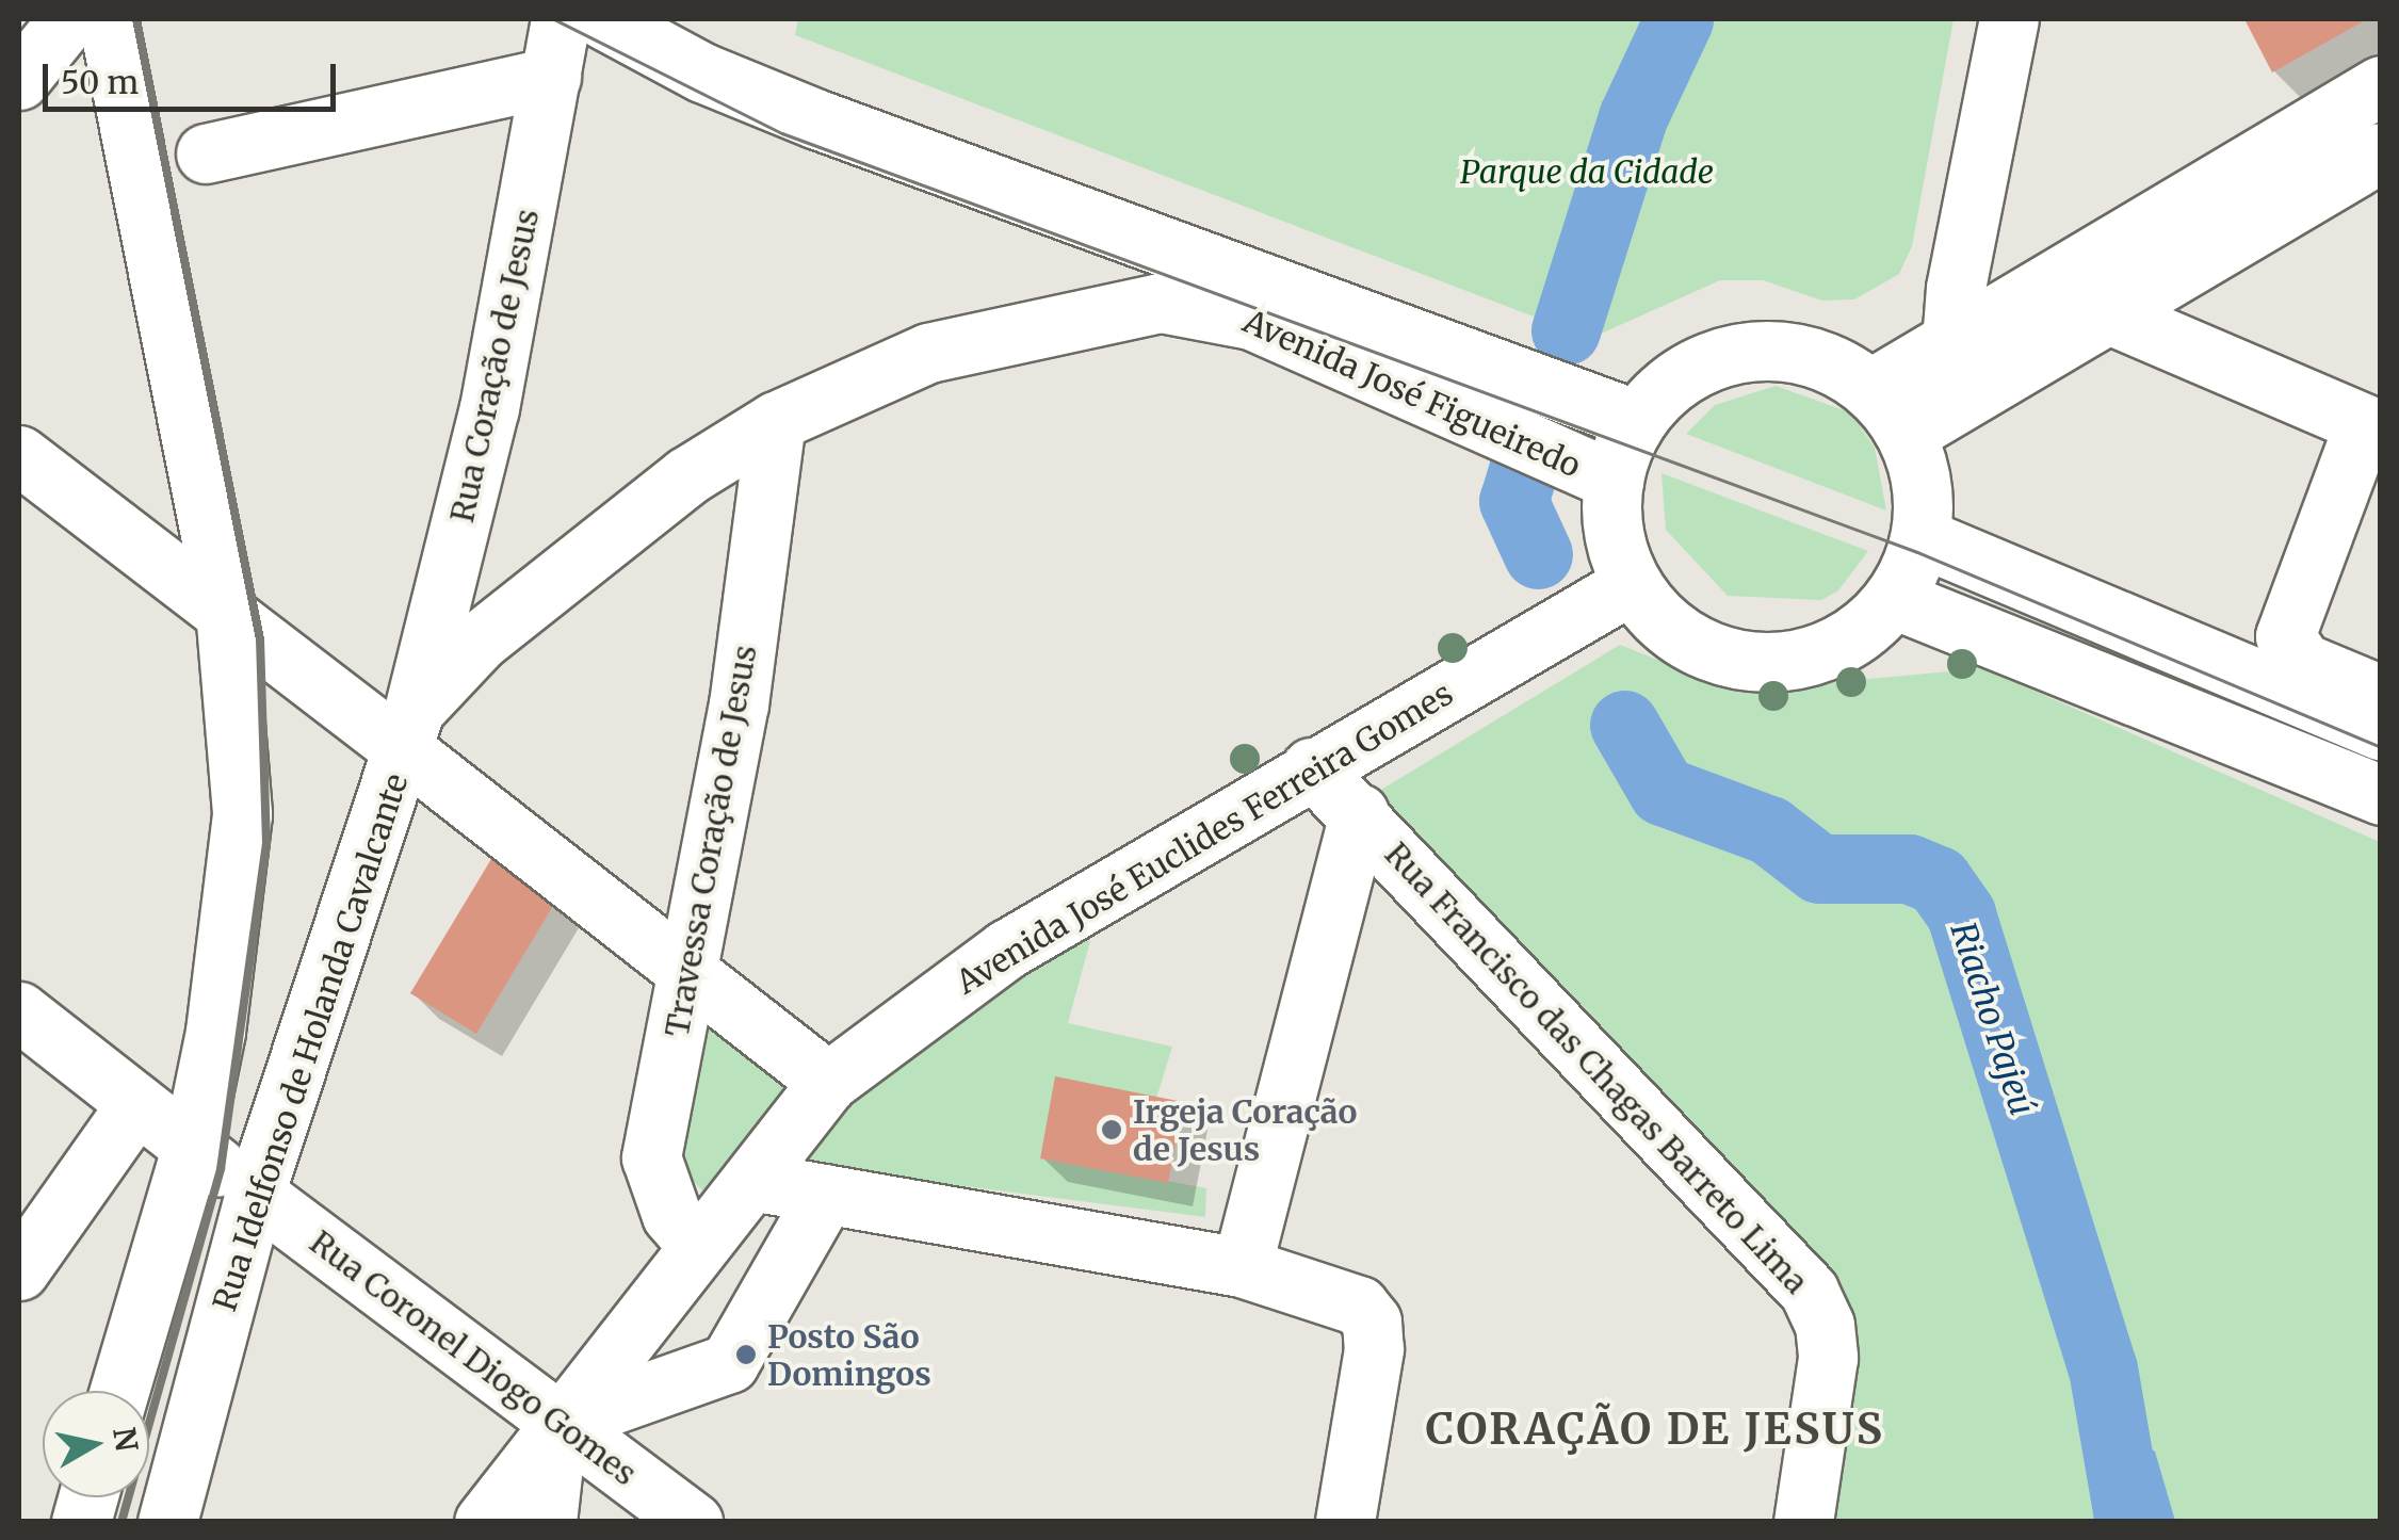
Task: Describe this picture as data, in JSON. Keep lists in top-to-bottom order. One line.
{"streets":{"main road":["Rua Coração de Jesus","Avenida José Figueiredo","Avenida José Euclides Ferreira Gomes","Travessa Coração de Jesus","Rua Idelfonso de Holanda Cavalcante","Rua Francisco das Chagas Barreto Lima","Rua Coronel Diogo Gomes"]},"crossings":[["Rua Coração de Jesus","Avenida José Figueiredo"],["Rua Coração de Jesus","Rua Idelfonso de Holanda Cavalcante"],["Avenida José Figueiredo","Avenida José Euclides Ferreira Gomes"],["Avenida José Figueiredo","Travessa Coração de Jesus"],["Avenida José Figueiredo","Rua Idelfonso de Holanda Cavalcante"],["Avenida José Euclides Ferreira Gomes","Travessa Coração de Jesus"],["Avenida José Euclides Ferreira Gomes","Rua Francisco das Chagas Barreto Lima"],["Avenida José Euclides Ferreira Gomes","Rua Coronel Diogo Gomes"],["Rua Idelfonso de Holanda Cavalcante","Rua Coronel Diogo Gomes"]],"districts":["CORAÇÃO DE JESUS"],"water":["Riacho Pajeú"],"parks":["Parque da Cidade"],"places":["Irgeja Coração de Jesus","Posto São Domingos"],"scale_bar":"50 m","north":"right"}
